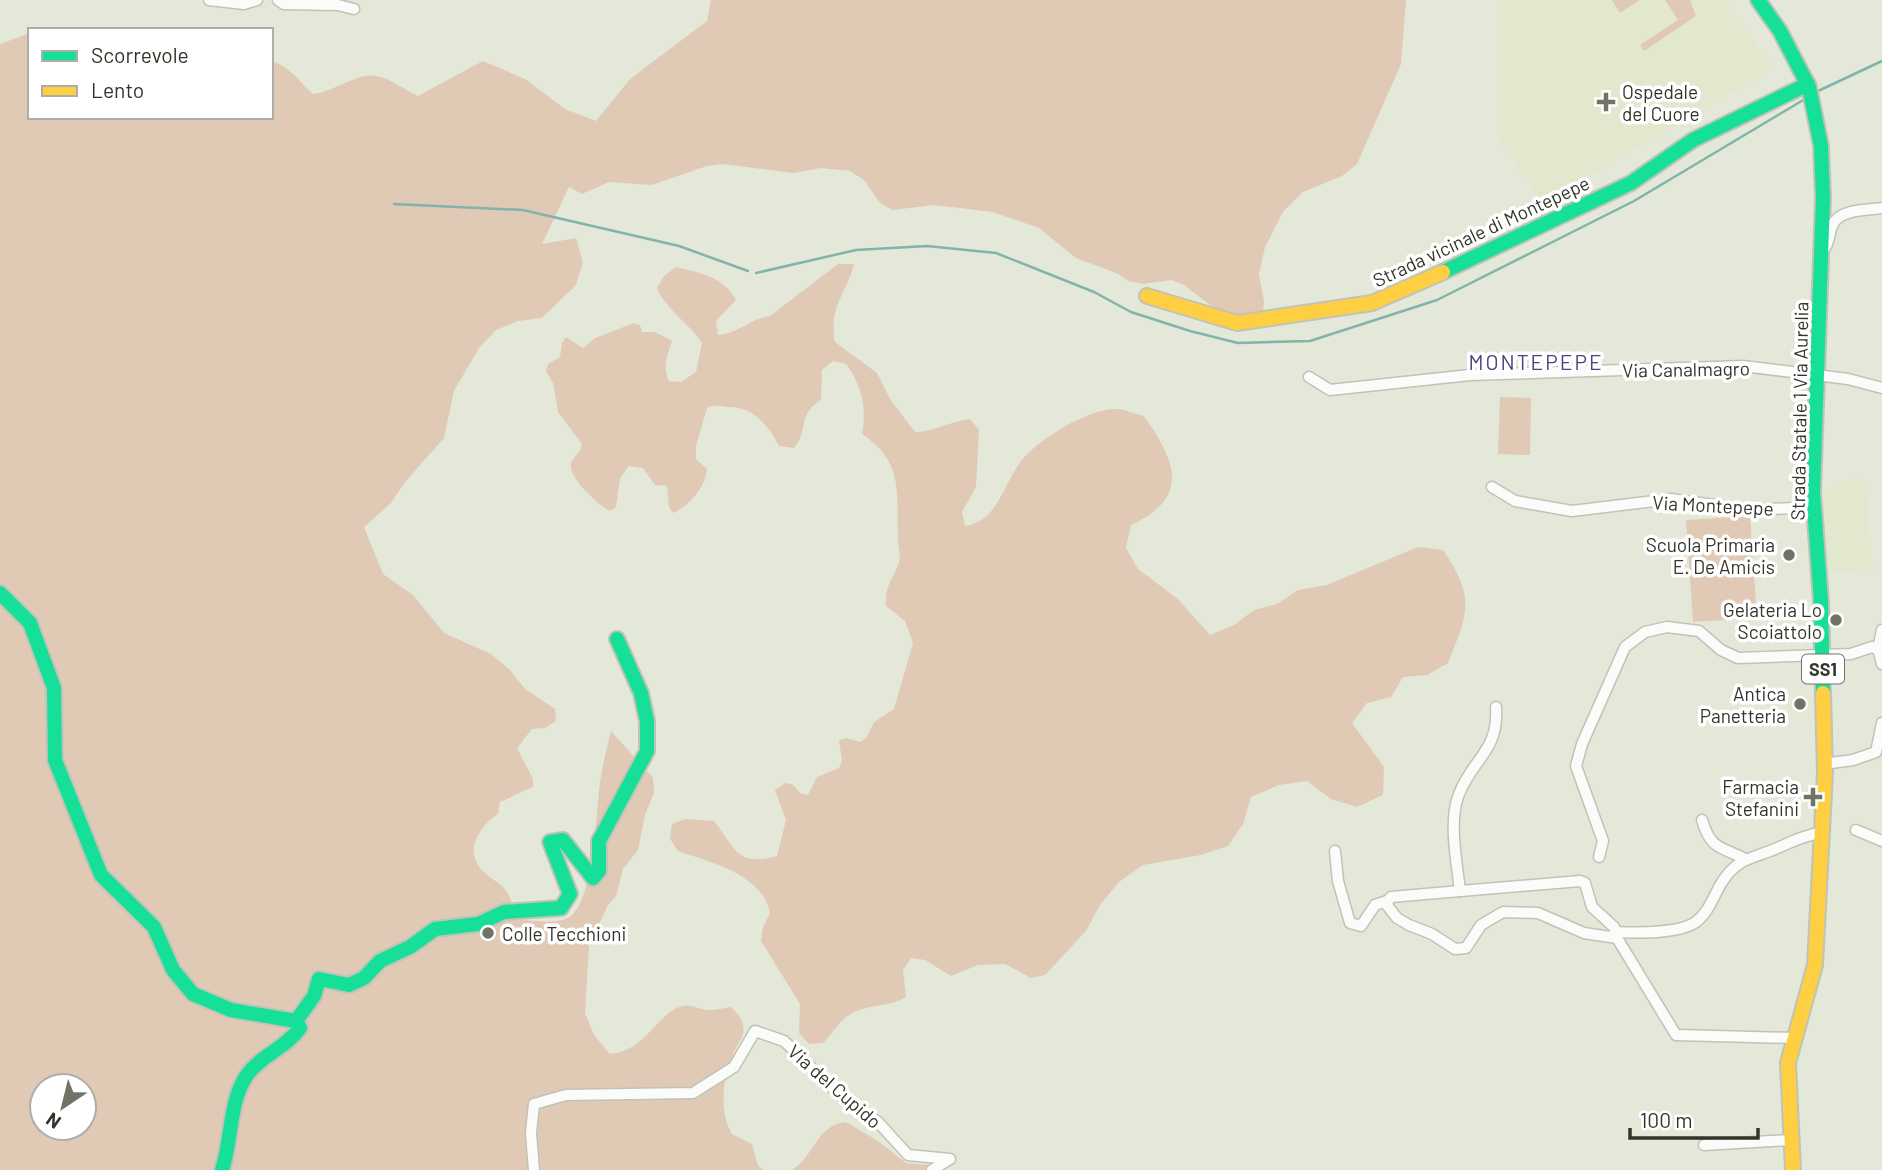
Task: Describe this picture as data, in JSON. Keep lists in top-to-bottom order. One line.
{"streets":{"street":["Strada vicinale di Montepepe","Via Canalmagro","Strada Statale 1 Via Aurelia","Via Montepepe","SS1","Via del Cupido"]},"crossings":[["Strada vicinale di Montepepe","Strada Statale 1 Via Aurelia"],["Via Canalmagro","Strada Statale 1 Via Aurelia"],["Strada Statale 1 Via Aurelia","Via Montepepe"]],"districts":["MONTEPEPE"],"places":{"health":["Ospedale del Cuore","Farmacia Stefanini"],"other":["Scuola Primaria E. De Amicis","Gelateria Lo Scoiattolo","Antica Panetteria","Colle Tecchioni"]},"legend":["Scorrevole","Lento"],"scale_bar":"100 m","north":"bottom left"}
